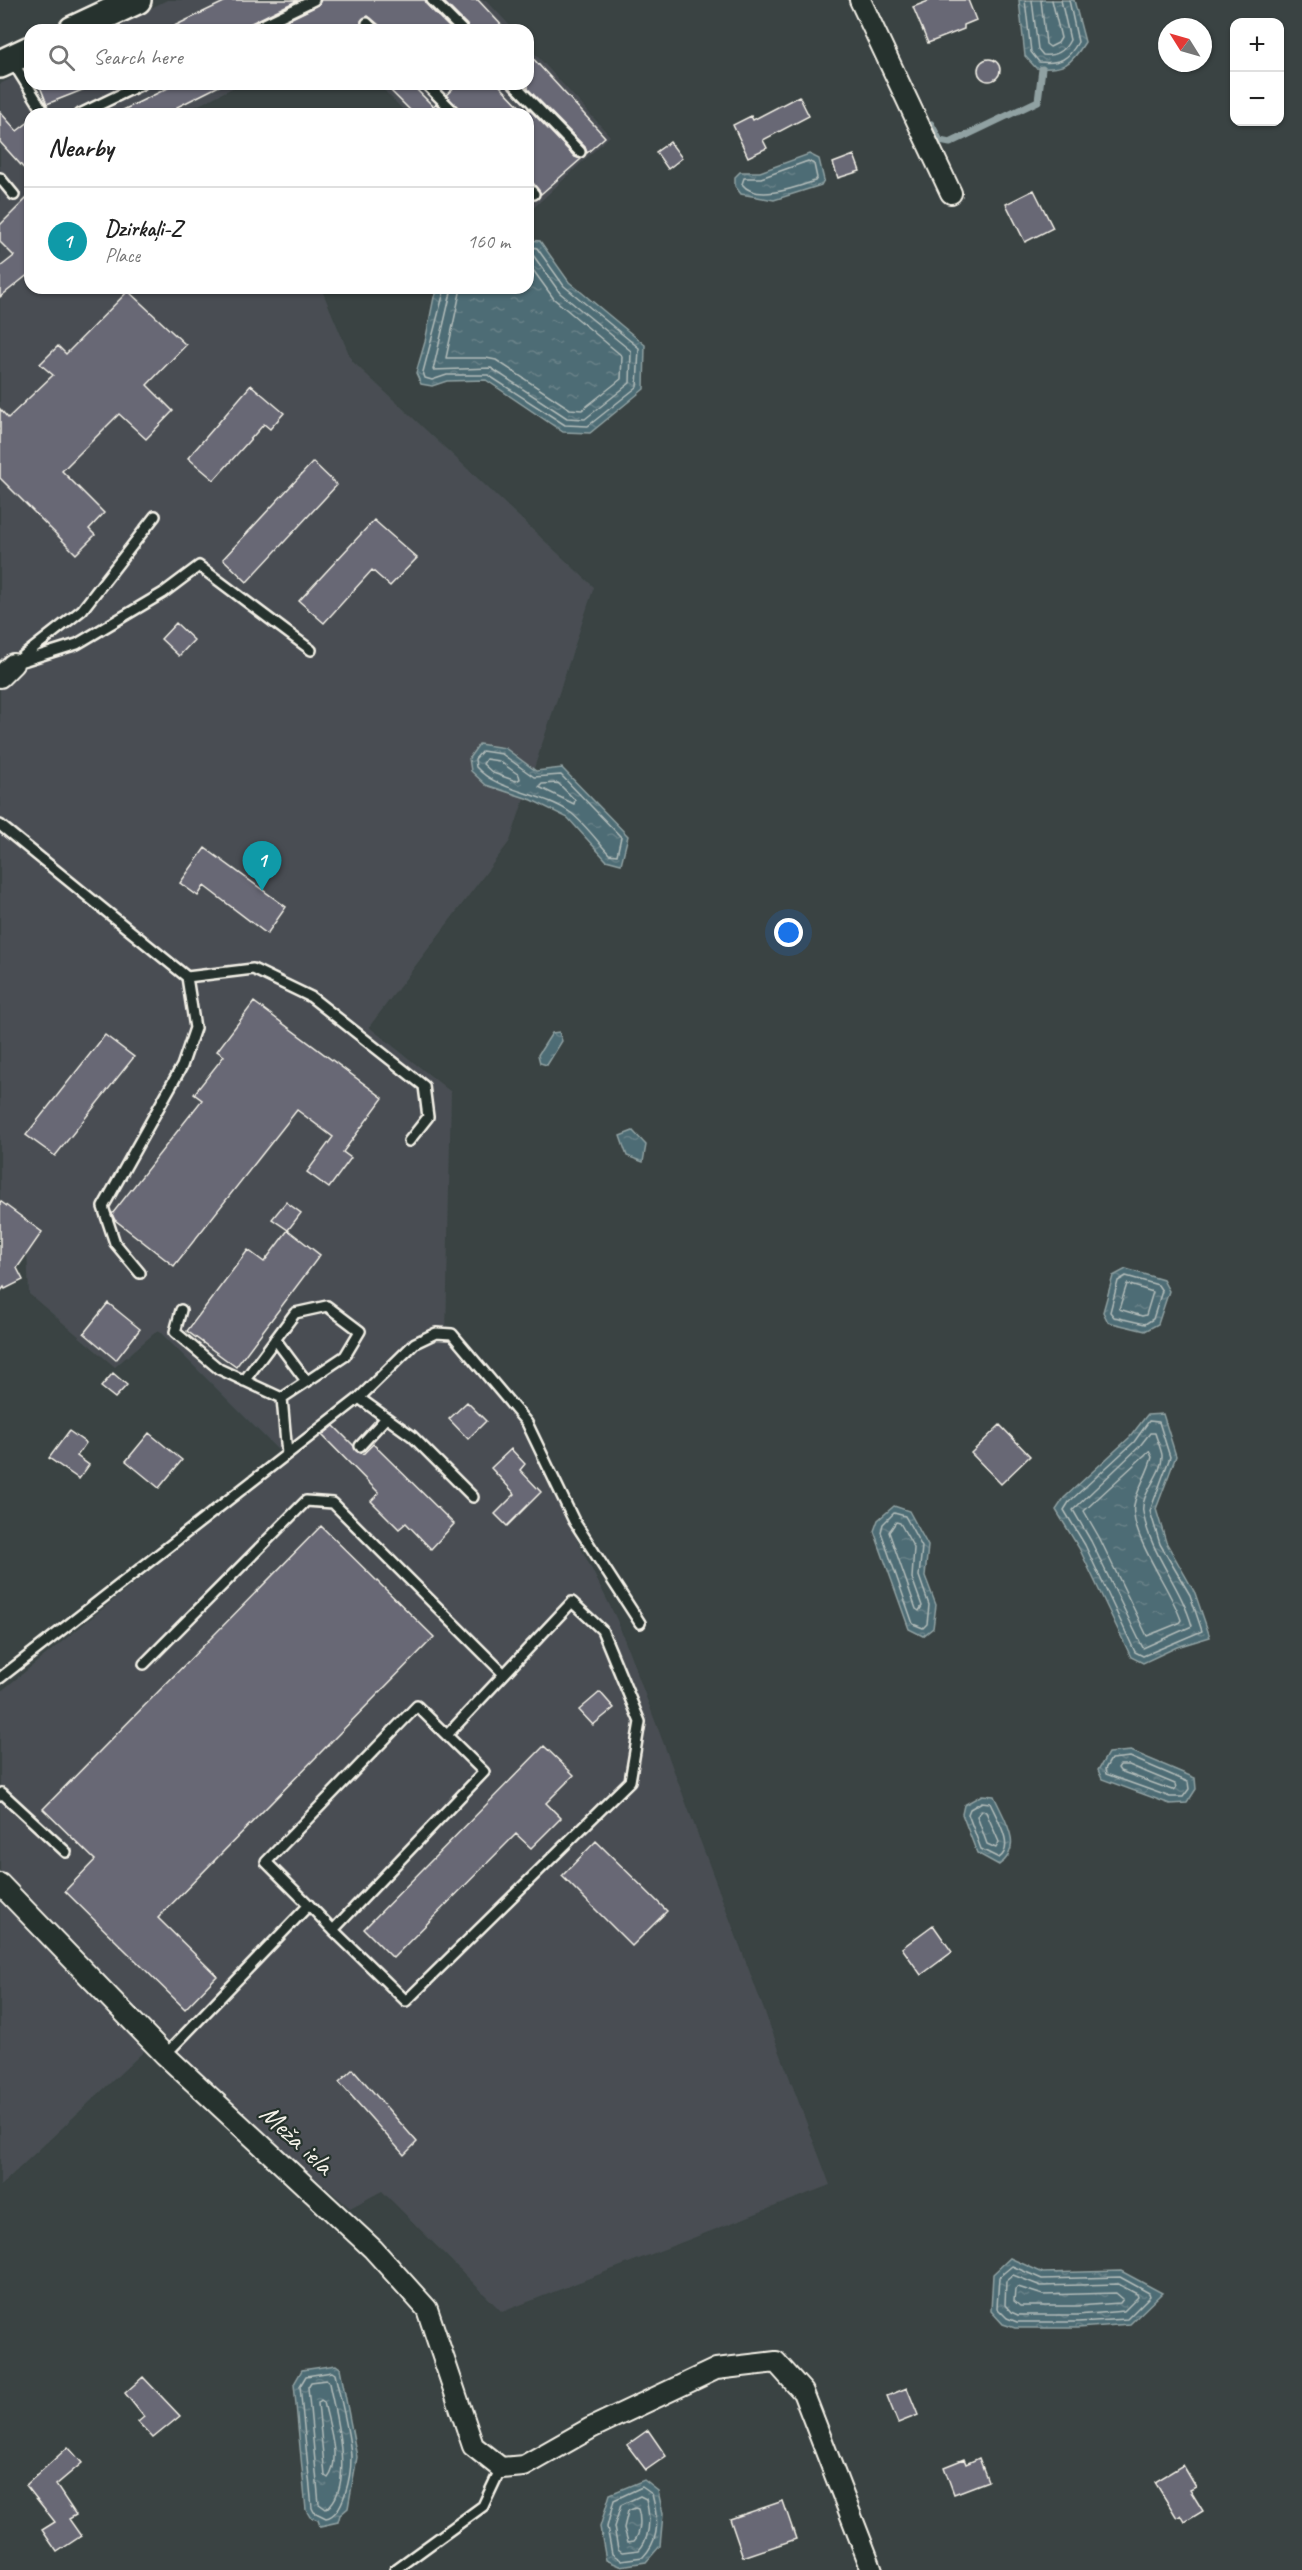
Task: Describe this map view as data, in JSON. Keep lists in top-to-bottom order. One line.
{"streets":{"street":["Meža iela"]},"north":"top left","page":{"map_buttons":["+","−"],"search":"Search here","heading":"Nearby","list":[{"mark":"1","name":"Dzirkaļi-Z","note":"Place","value":"160 m"}],"pins":"1"}}
